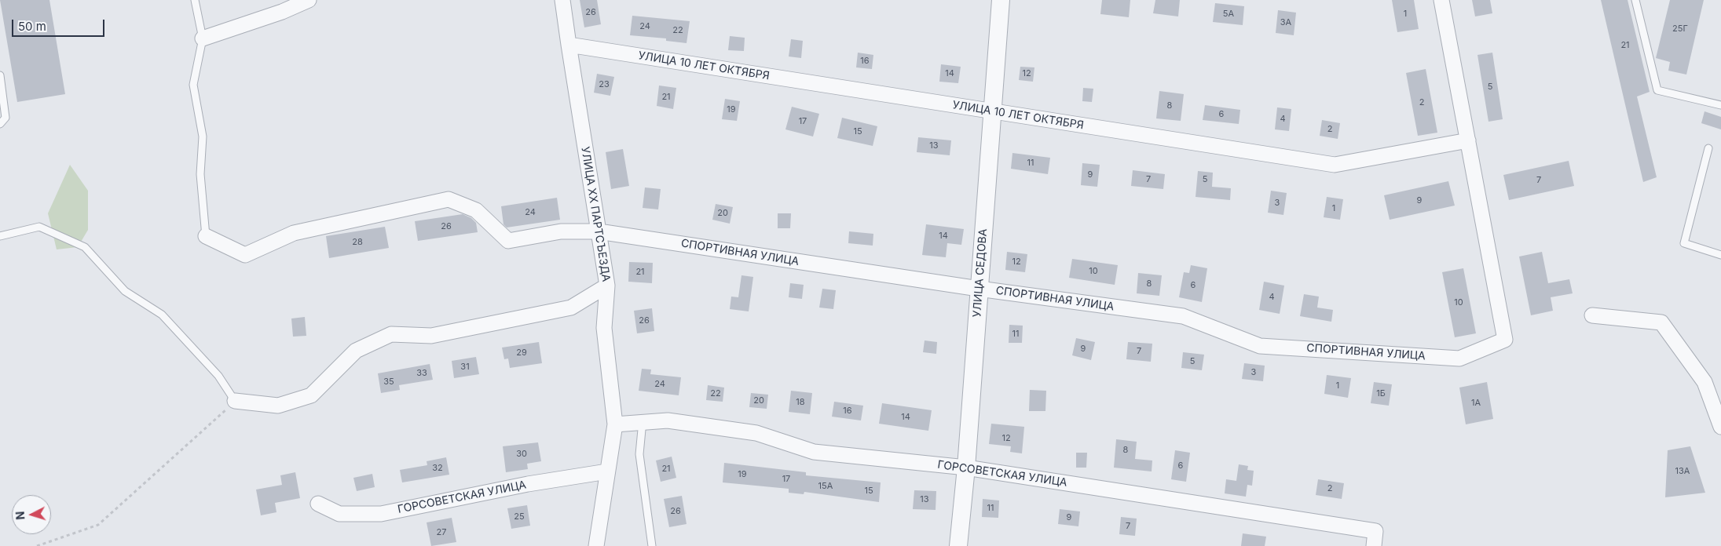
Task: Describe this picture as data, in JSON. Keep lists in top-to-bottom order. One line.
{"streets":{"street":["УЛИЦА 10 ЛЕТ ОКТЯБРЯ","УЛИЦА XX ПАРТСЪЕЗДА","СПОРТИВНАЯ УЛИЦА","УЛИЦА СЕДОВА","ГОРСОВЕТСКАЯ УЛИЦА"]},"crossings":[["УЛИЦА 10 ЛЕТ ОКТЯБРЯ","УЛИЦА XX ПАРТСЪЕЗДА"],["УЛИЦА 10 ЛЕТ ОКТЯБРЯ","СПОРТИВНАЯ УЛИЦА"],["УЛИЦА 10 ЛЕТ ОКТЯБРЯ","УЛИЦА СЕДОВА"],["УЛИЦА XX ПАРТСЪЕЗДА","СПОРТИВНАЯ УЛИЦА"],["УЛИЦА XX ПАРТСЪЕЗДА","ГОРСОВЕТСКАЯ УЛИЦА"],["СПОРТИВНАЯ УЛИЦА","УЛИЦА СЕДОВА"],["УЛИЦА СЕДОВА","ГОРСОВЕТСКАЯ УЛИЦА"]],"house_numbers":["26","5А","1","3А","24","25Г","22","21","16","14","12","23","5","21","2","8","19","6","4","17","2","15","13","11","9","7","5","7","9","3","1","24","20","26","14","28","12","10","21","8","6","4","10","26","11","9","7","29","5","31","3","33","35","24","1","22","1Б","20","18","1А","16","14","12","8","30","6","32","21","13А","19","17","15А","2","15","13","11","26","25","9","7","27"],"scale_bar":"50 m","north":"left"}
